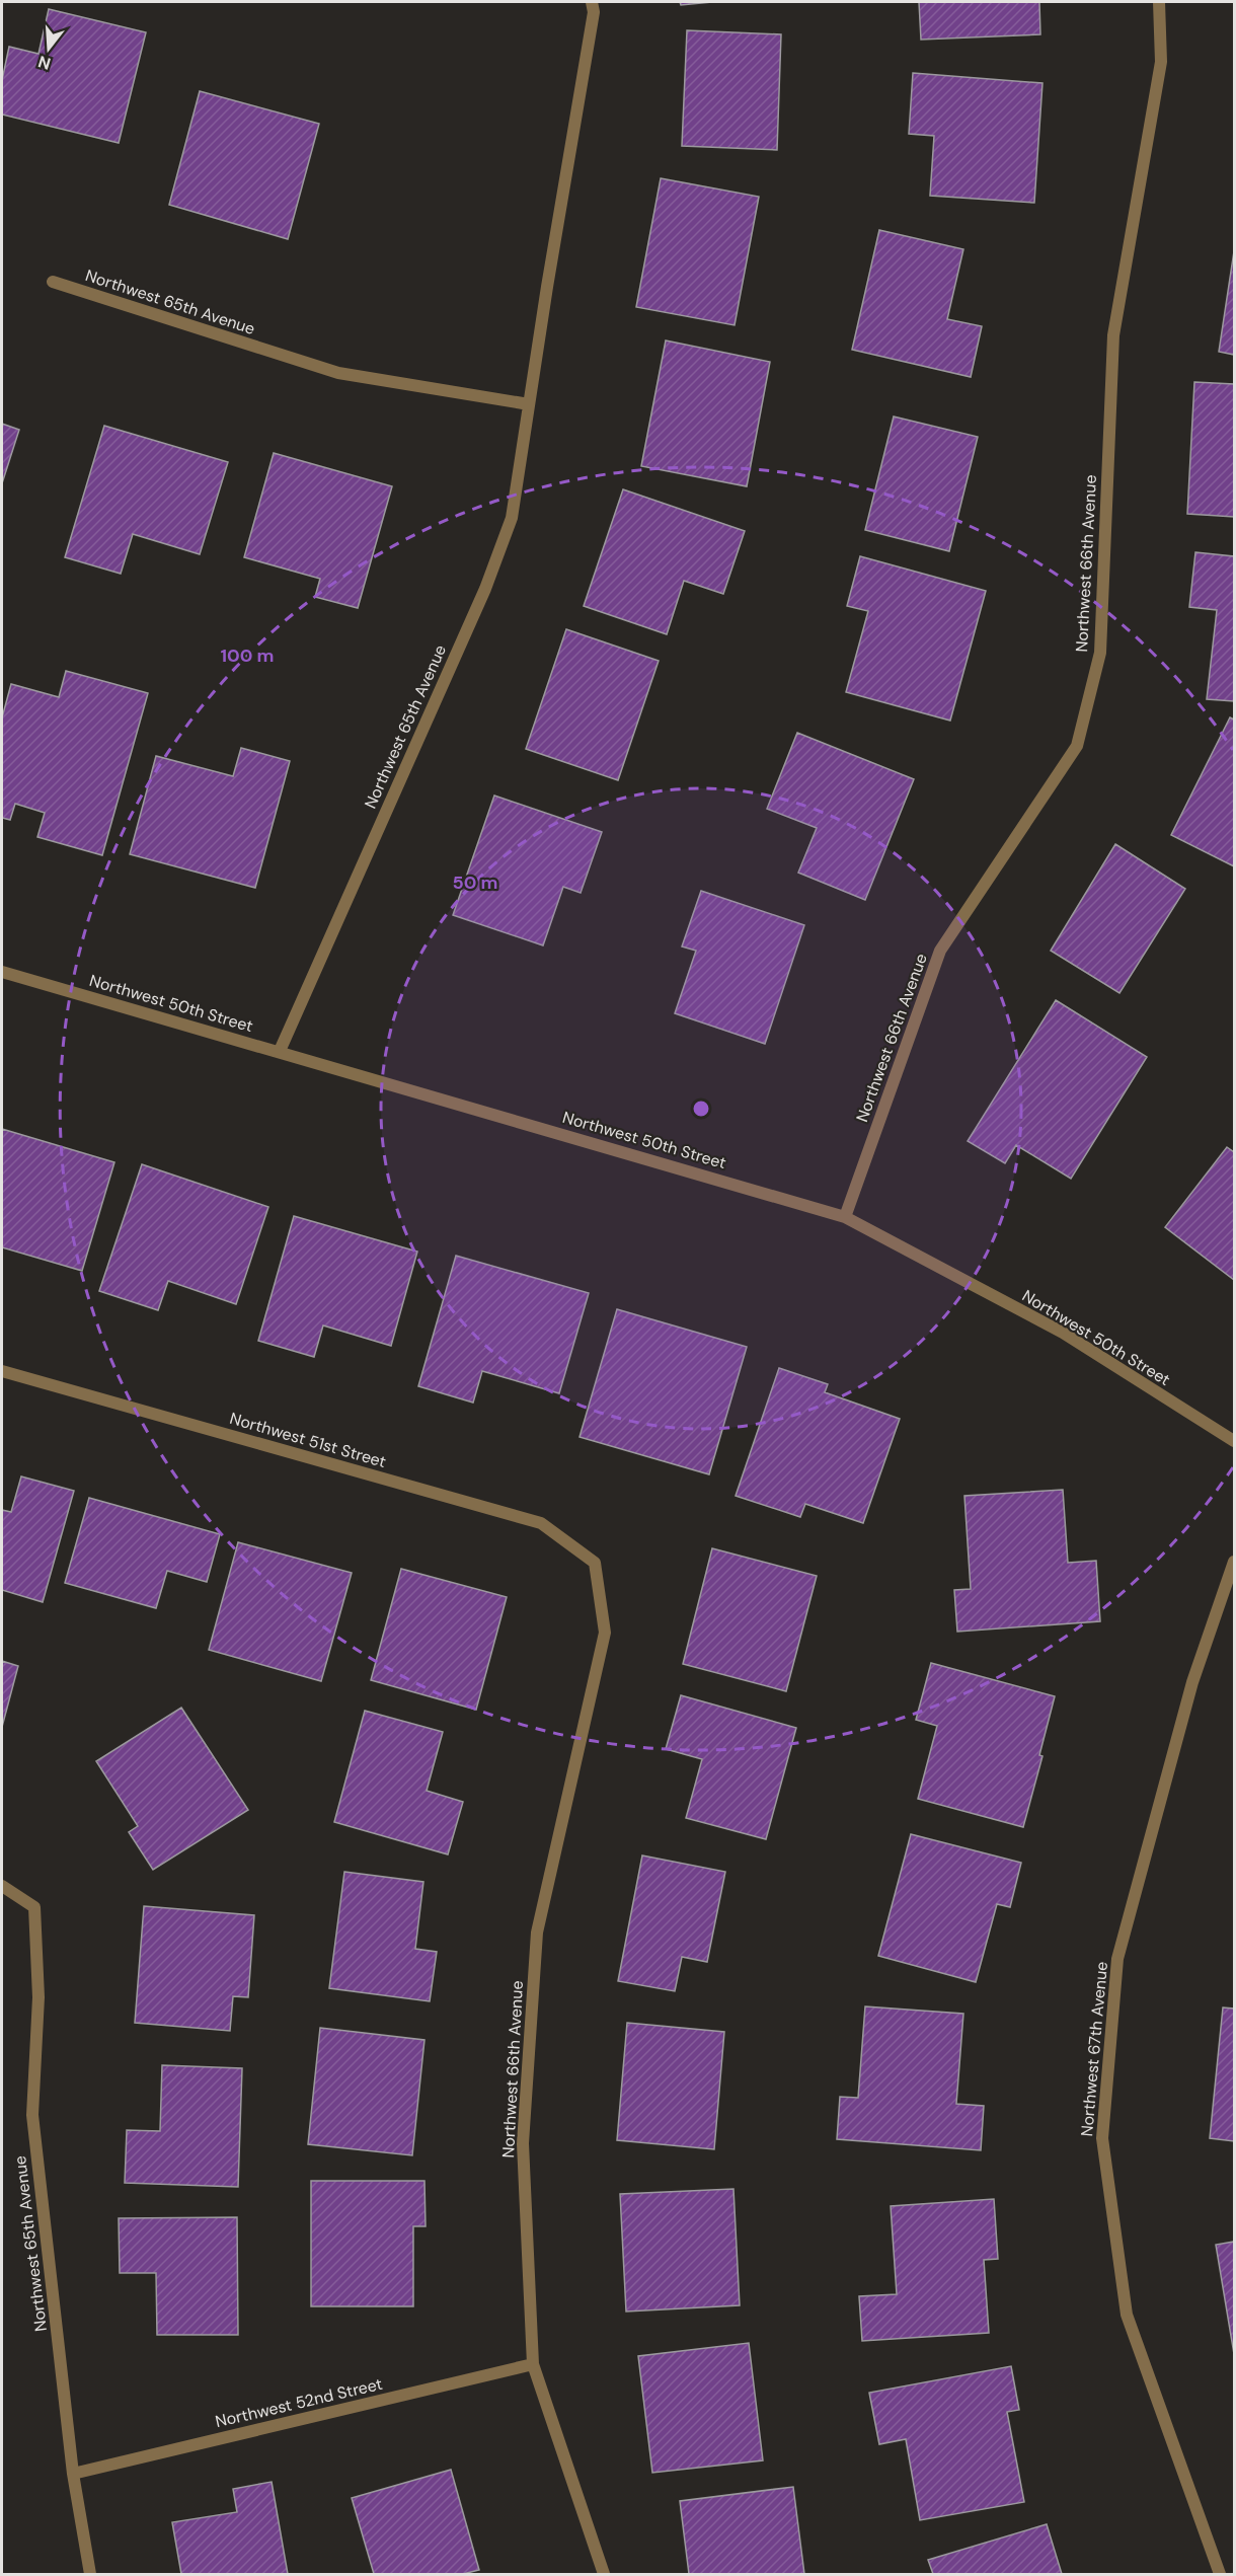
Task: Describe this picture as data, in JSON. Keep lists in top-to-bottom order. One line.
{"streets":{"street":["Northwest 65th Avenue","Northwest 66th Avenue","Northwest 50th Street","Northwest 51st Street","Northwest 67th Avenue","Northwest 52nd Street"]},"crossings":[["Northwest 65th Avenue","Northwest 50th Street"],["Northwest 65th Avenue","Northwest 52nd Street"],["Northwest 66th Avenue","Northwest 50th Street"],["Northwest 66th Avenue","Northwest 51st Street"],["Northwest 66th Avenue","Northwest 52nd Street"]],"north":"bottom","rings":["100 m","50 m"]}
